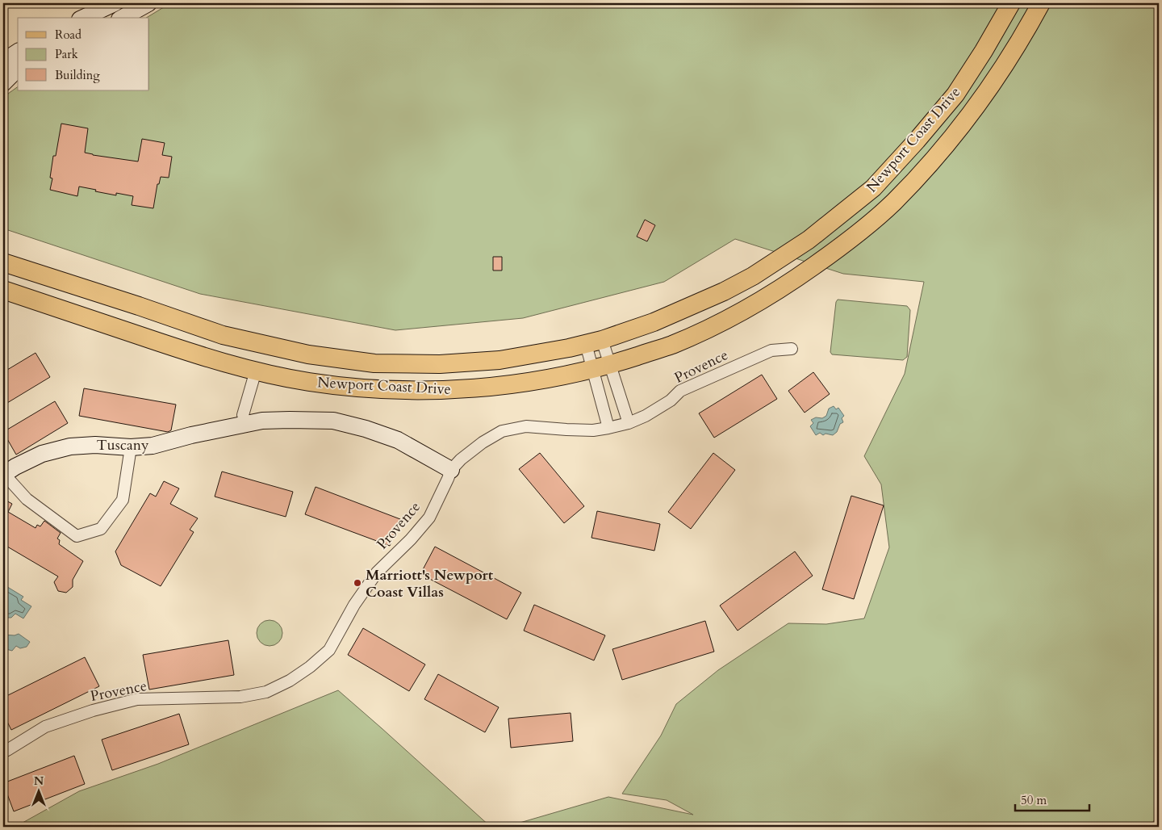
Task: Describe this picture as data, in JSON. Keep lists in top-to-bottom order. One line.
{"streets":{"main road":["Newport Coast Drive"],"street":["Provence","Tuscany"]},"crossings":[["Provence","Tuscany"]],"places":["Marriott's Newport Coast Villas"],"legend":["Road","Park","Building"],"scale_bar":"50 m","north":"top"}
